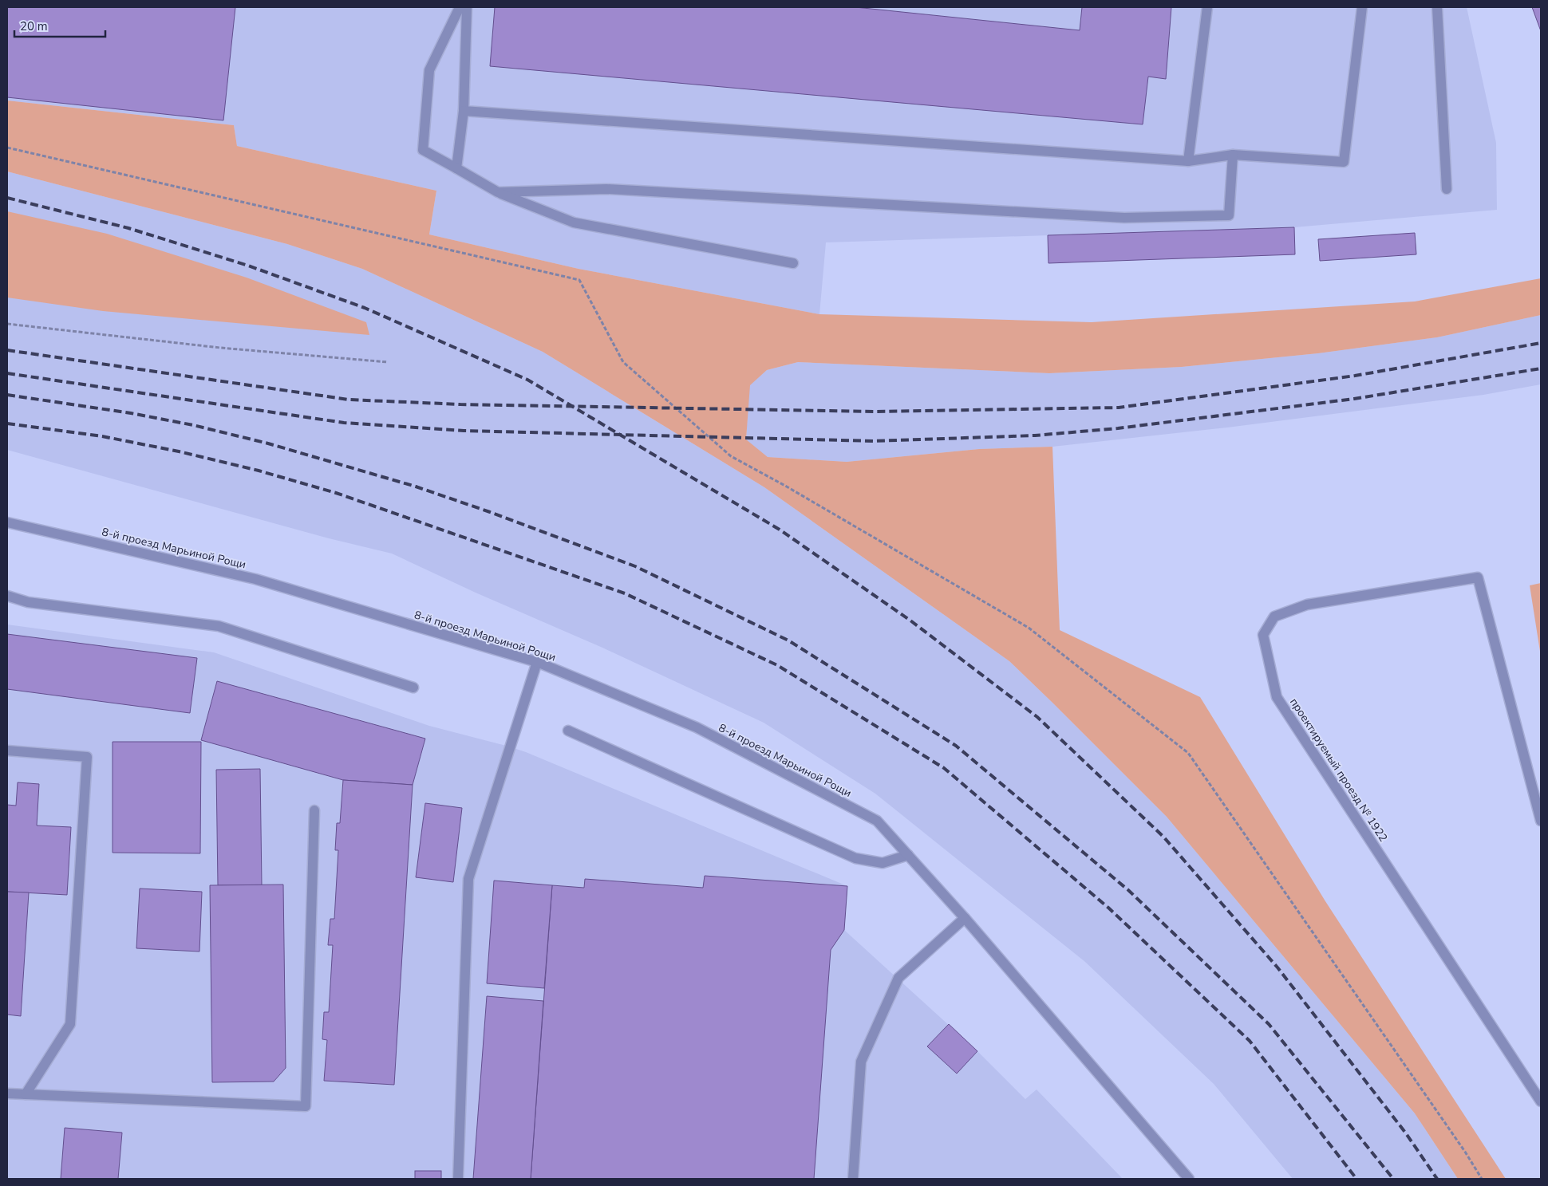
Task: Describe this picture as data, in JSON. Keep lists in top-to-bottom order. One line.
{"streets":{"street":["8-й проезд Марьиной Рощи","проектируемый проезд № 1922"]},"scale_bar":"20 m"}
